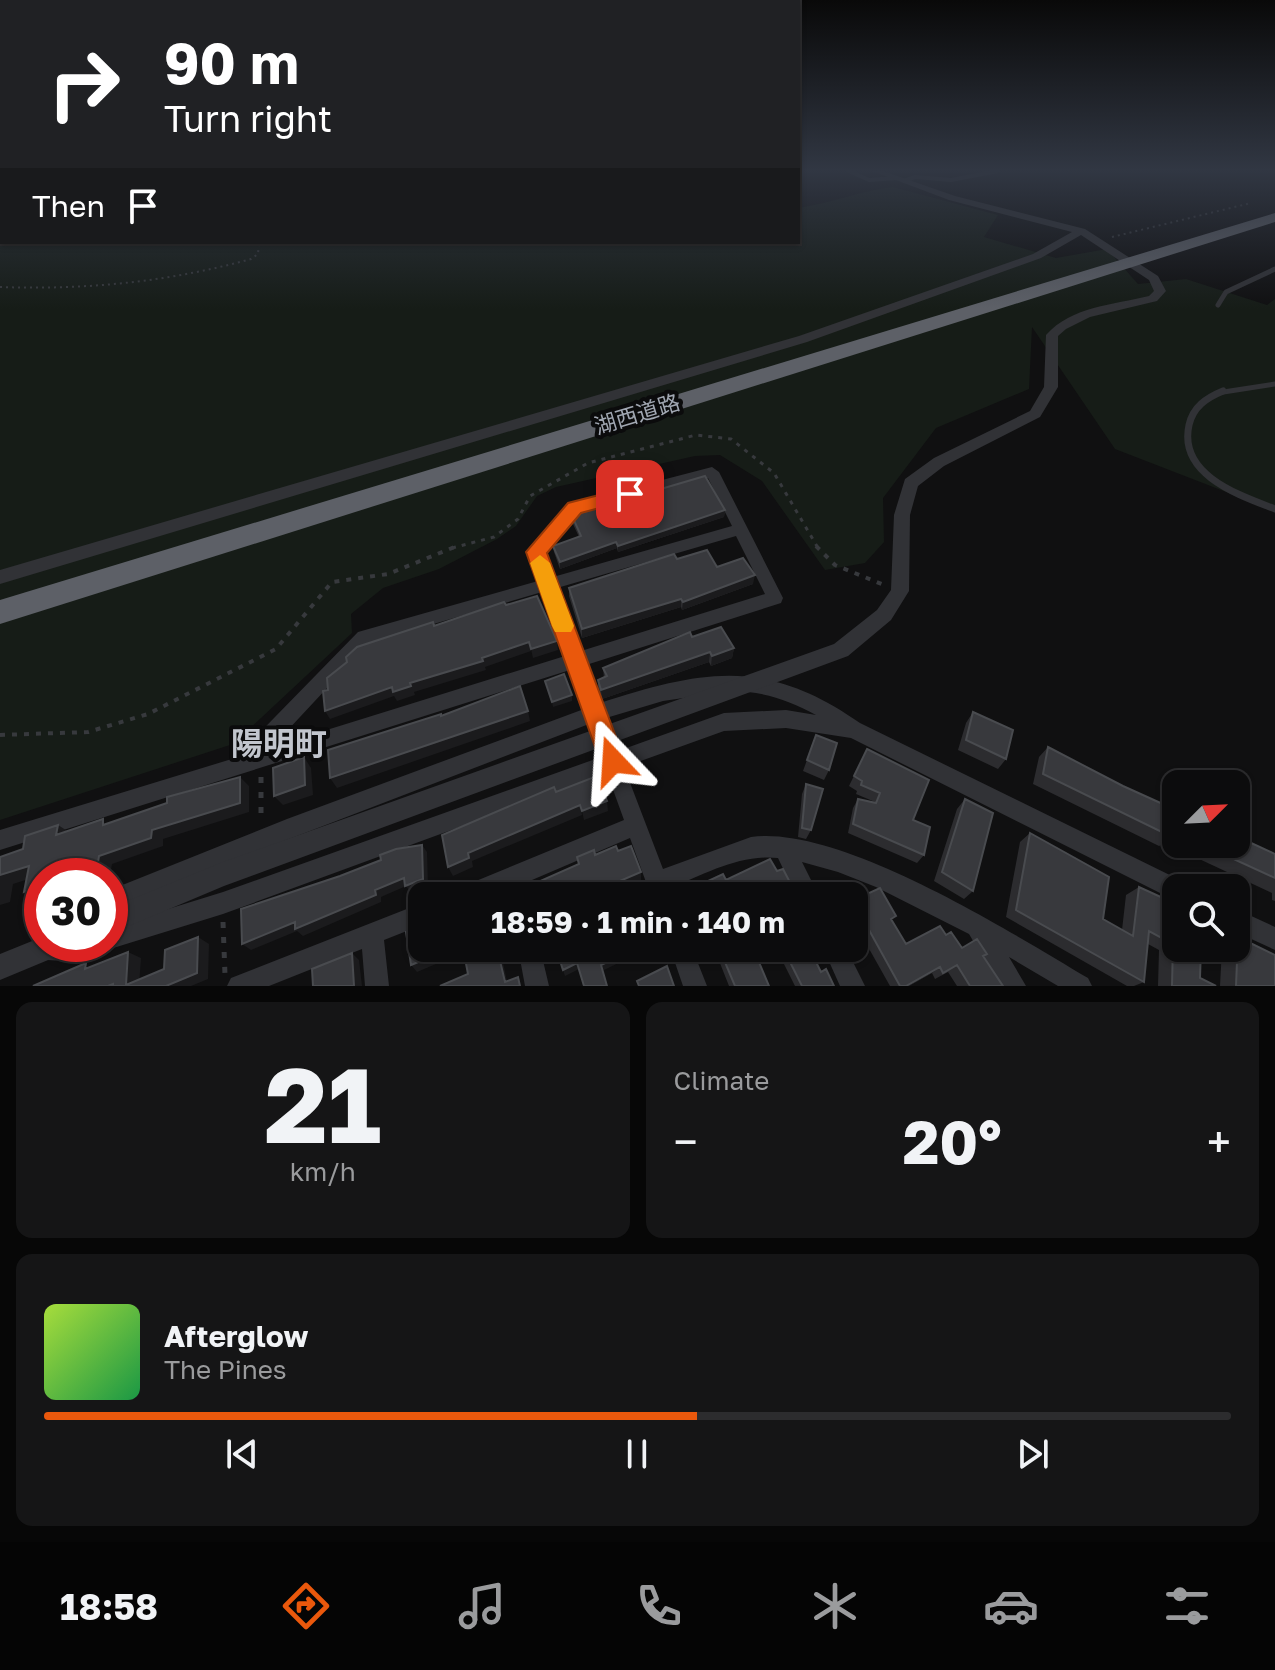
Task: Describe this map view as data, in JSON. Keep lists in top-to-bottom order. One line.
{"streets":{"highway":["湖西道路"]},"districts":["陽明町"],"north":"top right","page":{"turn":["90 m","Turn right"],"then":"Then","limit":"30","trip":"18:59 · 1 min · 140 m","tile":[["21","km/h"],"Climate"],"heat":["−","20°","+"],"song":["Afterglow","The Pines"],"tabs":"18:58"}}
